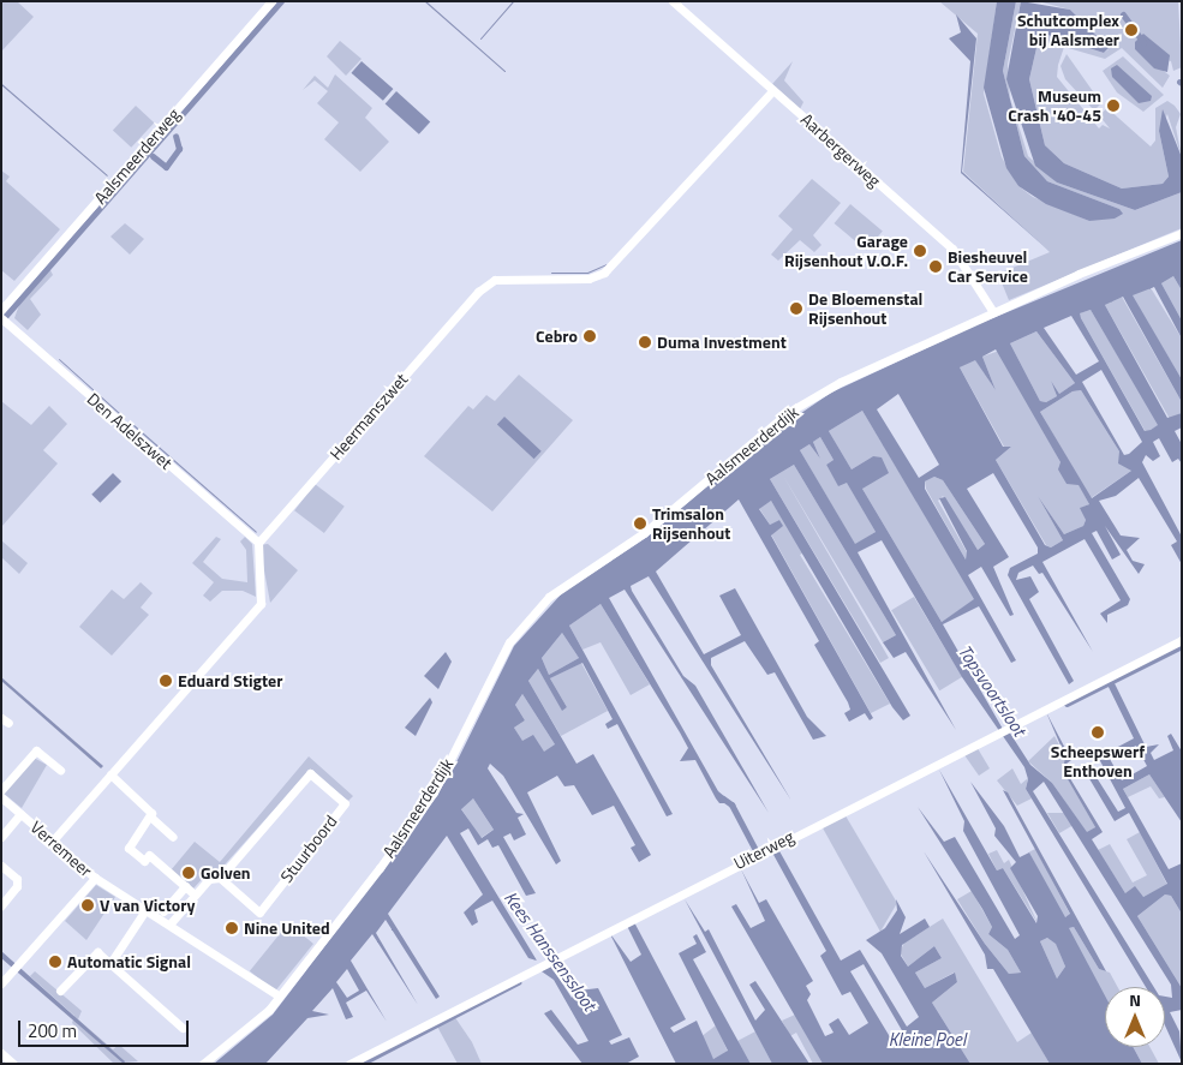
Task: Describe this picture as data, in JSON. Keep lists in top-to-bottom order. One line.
{"streets":{"street":["Aarbergerweg","Aalsmeerderweg","Heermanszwet","Den Adelszwet","Aalsmeerderdijk","Verremeer","Stuurboord","Uiterweg"]},"crossings":[["Aarbergerweg","Heermanszwet"],["Aarbergerweg","Aalsmeerderdijk"],["Heermanszwet","Den Adelszwet"],["Aalsmeerderdijk","Verremeer"],["Verremeer","Stuurboord"]],"water":["Topsvoortsloot","Kees Hanssenssloot","Kleine Poel"],"places":["Schutcomplex bij Aalsmeer","Museum Crash '40-45","Garage Rijsenhout V.O.F.","Biesheuvel Car Service","De Bloemenstal Rijsenhout","Cebro","Duma Investment","Trimsalon Rijsenhout","Eduard Stigter","Scheepswerf Enthoven","Golven","V van Victory","Nine United","Automatic Signal"],"scale_bar":"200 m","north":"top"}
